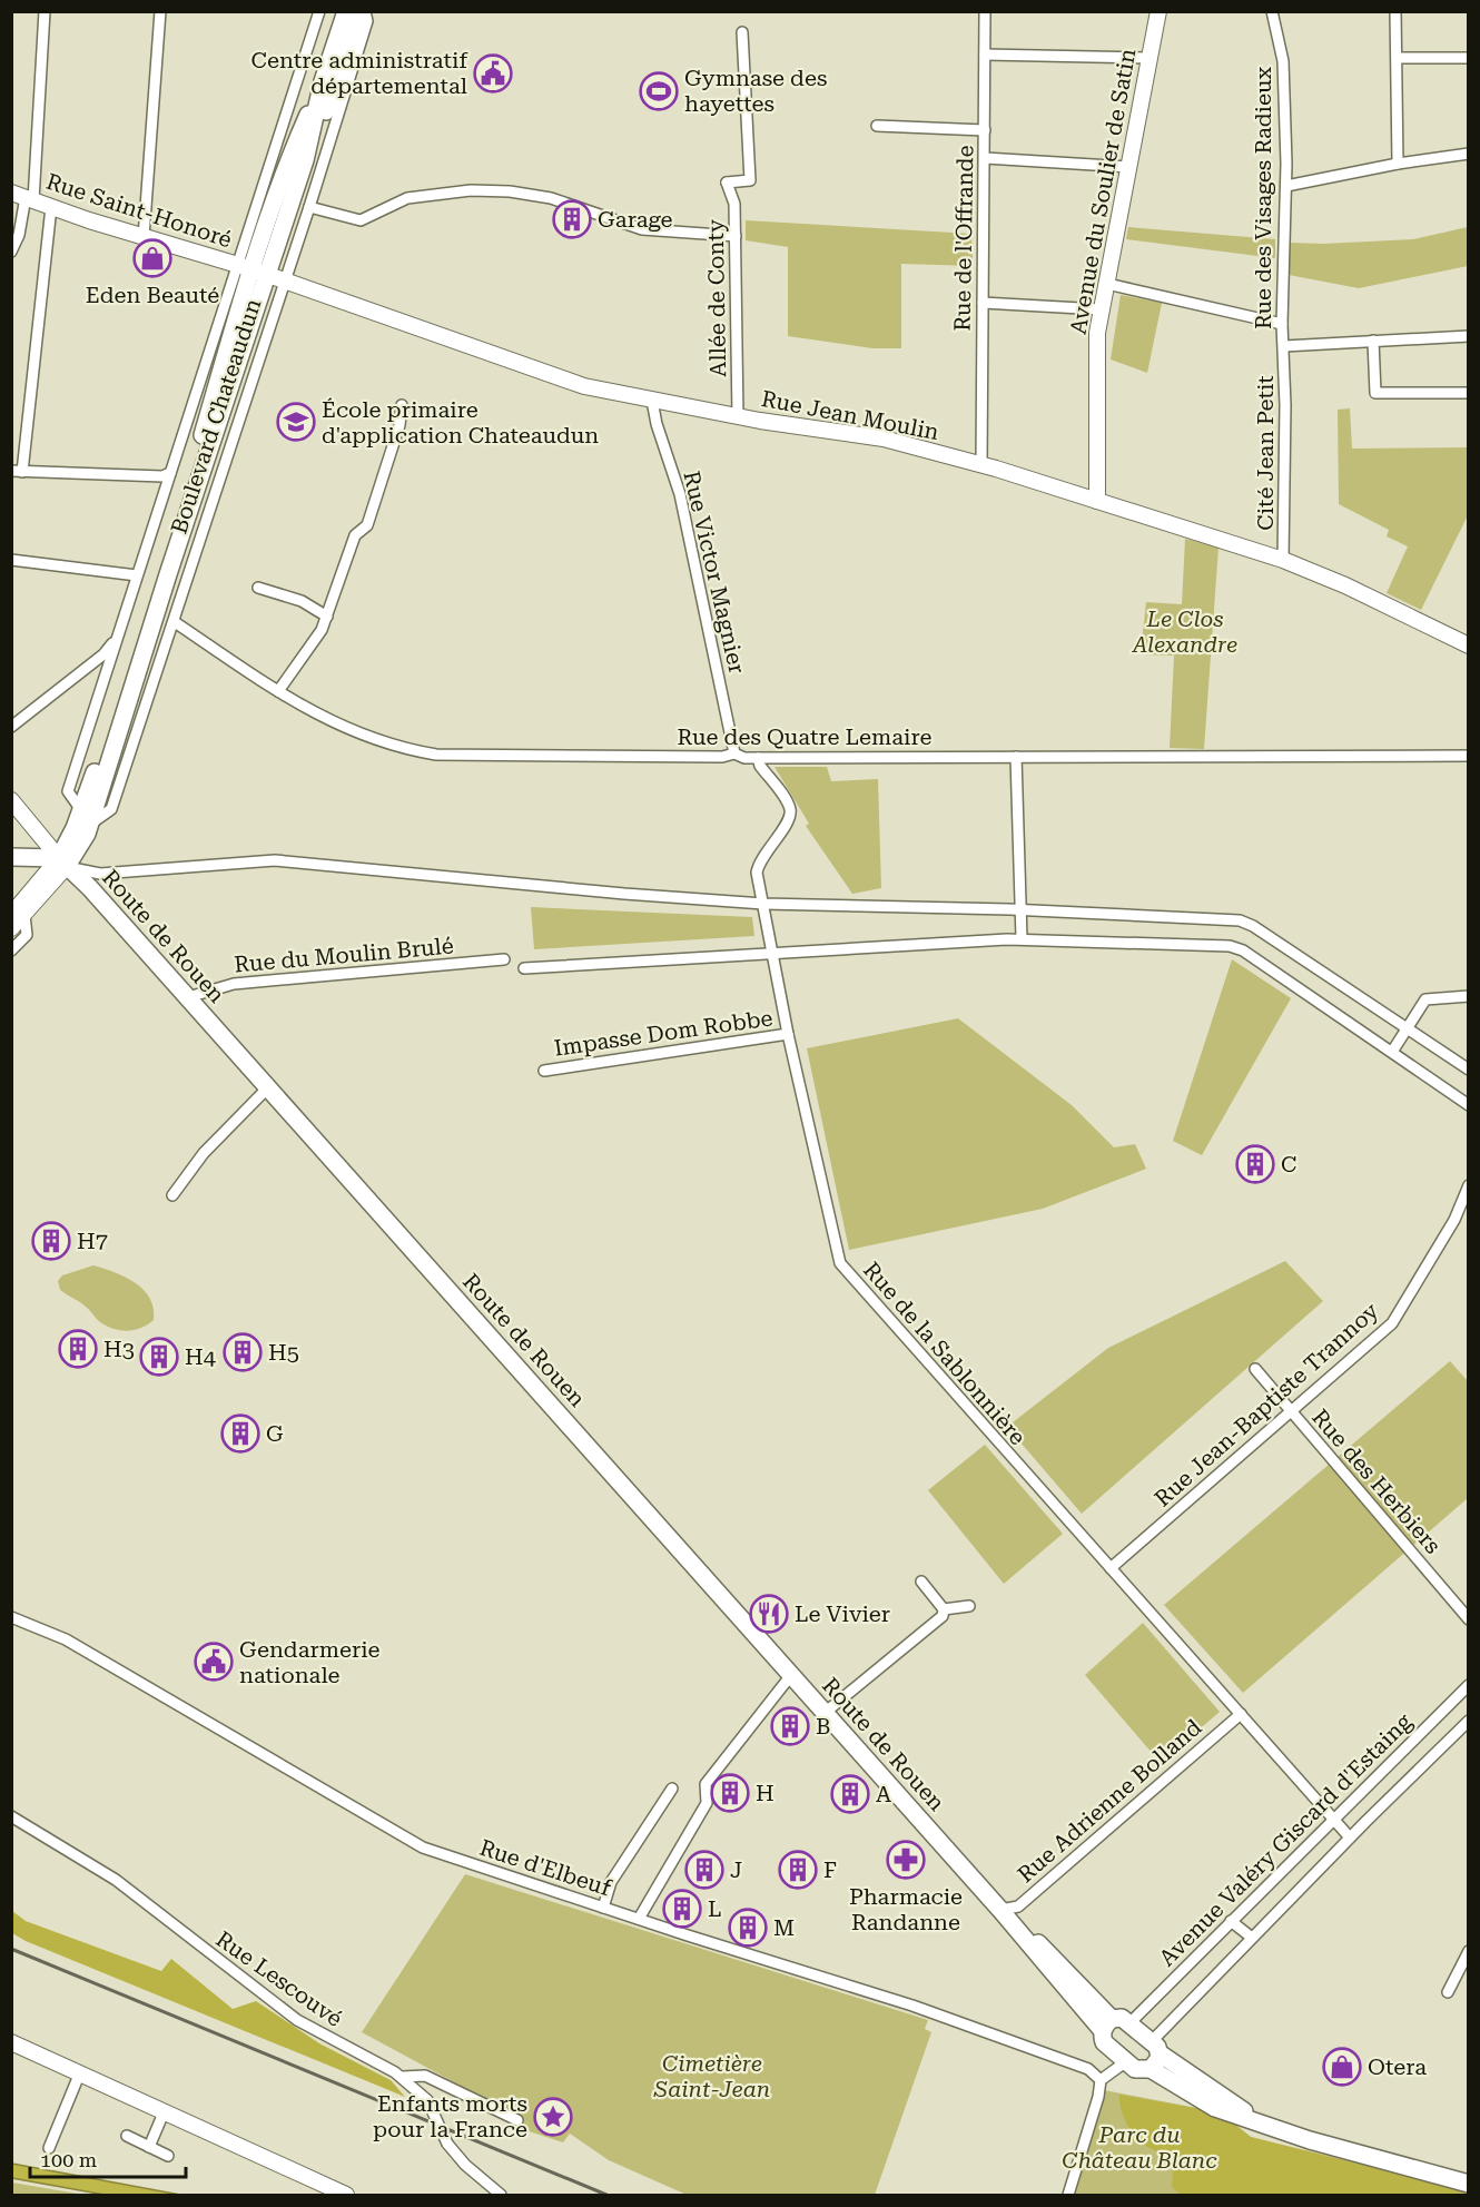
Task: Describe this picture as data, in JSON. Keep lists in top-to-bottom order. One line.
{"streets":{"main road":["Avenue du Soulier de Satin","Rue Saint-Honoré","Rue Jean Moulin","Boulevard Chateaudun","Route de Rouen"],"street":["Rue des Visages Radieux","Rue de l'Offrande","Allée de Conty","Cité Jean Petit","Rue Victor Magnier","Rue des Quatre Lemaire","Rue du Moulin Brulé","Impasse Dom Robbe","Rue de la Sablonnière","Rue Jean-Baptiste Trannoy","Rue des Herbiers","Rue Adrienne Bolland","Avenue Valéry Giscard d'Estaing","Rue d'Elbeuf","Rue Lescouvé"]},"crossings":[["Avenue du Soulier de Satin","Rue Jean Moulin"],["Rue des Visages Radieux","Cité Jean Petit"],["Rue Saint-Honoré","Rue Jean Moulin"],["Rue Saint-Honoré","Boulevard Chateaudun"],["Rue de l'Offrande","Rue Jean Moulin"],["Allée de Conty","Rue Jean Moulin"],["Rue Jean Moulin","Boulevard Chateaudun"],["Rue Jean Moulin","Cité Jean Petit"],["Rue Jean Moulin","Rue Victor Magnier"],["Boulevard Chateaudun","Rue des Quatre Lemaire"],["Boulevard Chateaudun","Route de Rouen"],["Rue Victor Magnier","Rue des Quatre Lemaire"],["Rue des Quatre Lemaire","Rue de la Sablonnière"],["Route de Rouen","Rue du Moulin Brulé"],["Route de Rouen","Rue Adrienne Bolland"],["Impasse Dom Robbe","Rue de la Sablonnière"],["Rue de la Sablonnière","Rue Jean-Baptiste Trannoy"],["Rue de la Sablonnière","Rue Adrienne Bolland"],["Rue de la Sablonnière","Avenue Valéry Giscard d'Estaing"],["Rue Jean-Baptiste Trannoy","Rue des Herbiers"]],"parks":["Le Clos Alexandre","Cimetière Saint-Jean","Parc du Château Blanc"],"places":{"public building":["Centre administratif départemental","Gendarmerie nationale"],"sports":["Gymnase des hayettes"],"building":["Garage","C","H7","H3","H5","H4","G","B","H","A","J","F","L","M"],"shop":["Eden Beauté","Otera"],"school or university":["École primaire d'application Chateaudun"],"restaurant":["Le Vivier"],"pharmacy":["Pharmacie Randanne"],"place":["Enfants morts pour la France"]},"scale_bar":"100 m"}
